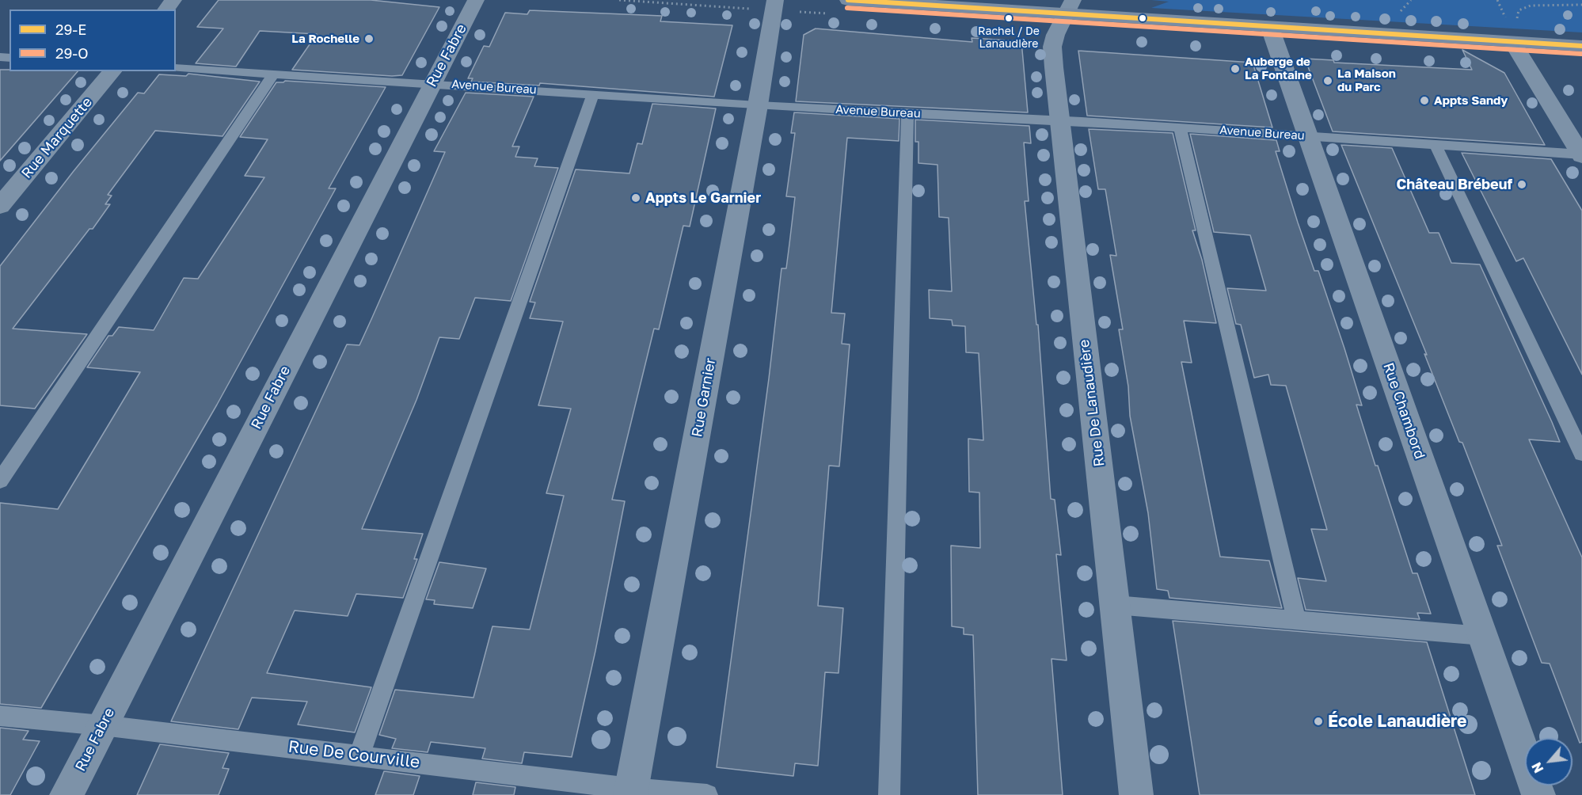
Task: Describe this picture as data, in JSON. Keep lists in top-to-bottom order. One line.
{"streets":{"street":["Rue Fabre","Rue Marquette","Rue Garnier","Rue De Lanaudière","Rue Chambord"],"lane":["Avenue Bureau","Rue De Courville"]},"crossings":[["Rue Fabre","Avenue Bureau"],["Rue Fabre","Rue De Courville"],["Avenue Bureau","Rue Garnier"],["Avenue Bureau","Rue De Lanaudière"],["Avenue Bureau","Rue Chambord"],["Rue Garnier","Rue De Courville"]],"places":["Rachel / De Lanaudière","La Rochelle","Auberge de La Fontaine","La Maison du Parc","Appts Sandy","Château Brébeuf","Appts Le Garnier","École Lanaudière"],"lines":["transit line 29-E","transit line 29-O"],"legend":["29-E","29-O"],"north":"bottom left"}
